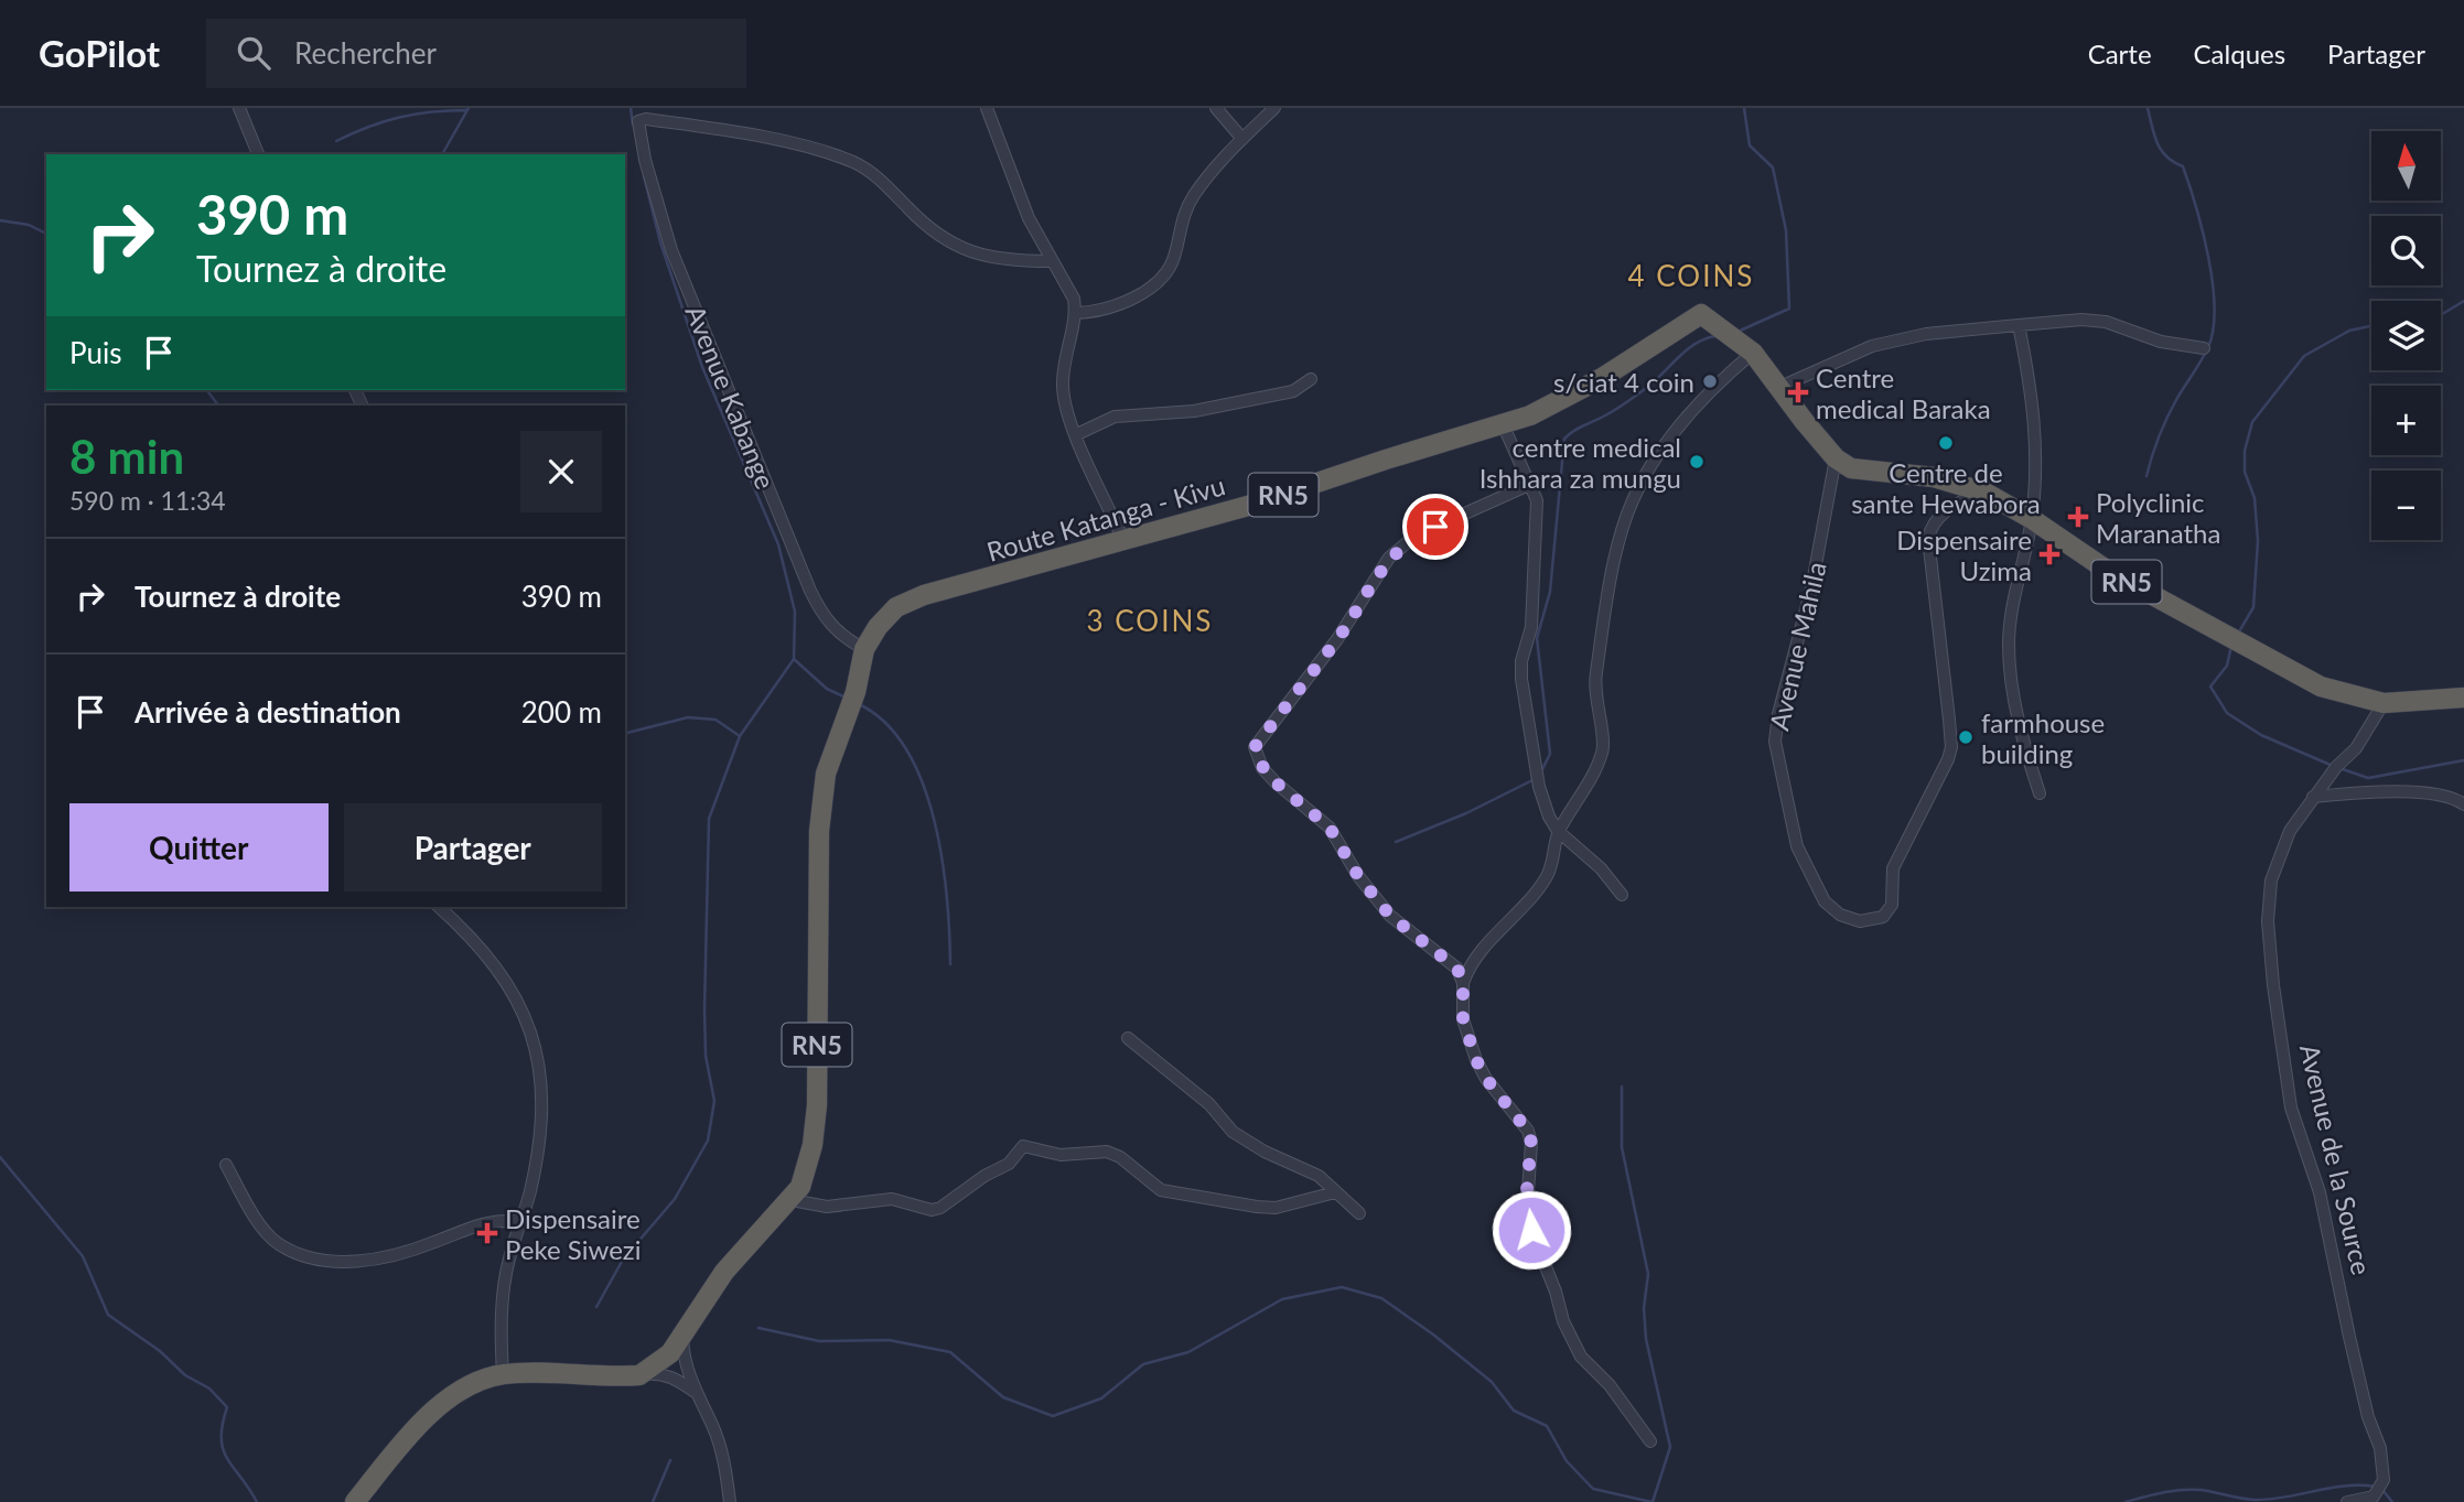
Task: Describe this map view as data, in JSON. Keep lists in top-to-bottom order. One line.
{"streets":{"highway":["RN5","Route Katanga - Kivu"],"street":["Avenue Kabange","Avenue Mahila","Avenue de la Source"]},"crossings":[["Avenue Kabange","Route Katanga - Kivu"],["RN5","Route Katanga - Kivu"],["RN5","Avenue Mahila"],["RN5","Avenue de la Source"],["Route Katanga - Kivu","Avenue Mahila"]],"districts":["4 COINS","3 COINS"],"places":{"other":["s/ciat 4 coin","Centre de sante Hewabora","centre medical Ishhara za mungu","farmhouse building"],"health":["Centre medical Baraka","Polyclinic Maranatha","Dispensaire Uzima","Dispensaire Peke Siwezi"]},"north":"top","page":{"header":"GoPilot","search":"Rechercher","nav":["Carte","Calques","Partager"],"map_buttons":["+","−"],"turn":["390 m","Tournez à droite"],"then":"Puis","heading":["8 min","590 m · 11:34"],"list":[{"name":"Tournez à droite","value":"390 m"},{"name":"Arrivée à destination","value":"200 m"}],"buttons":["Quitter","Partager"]}}
